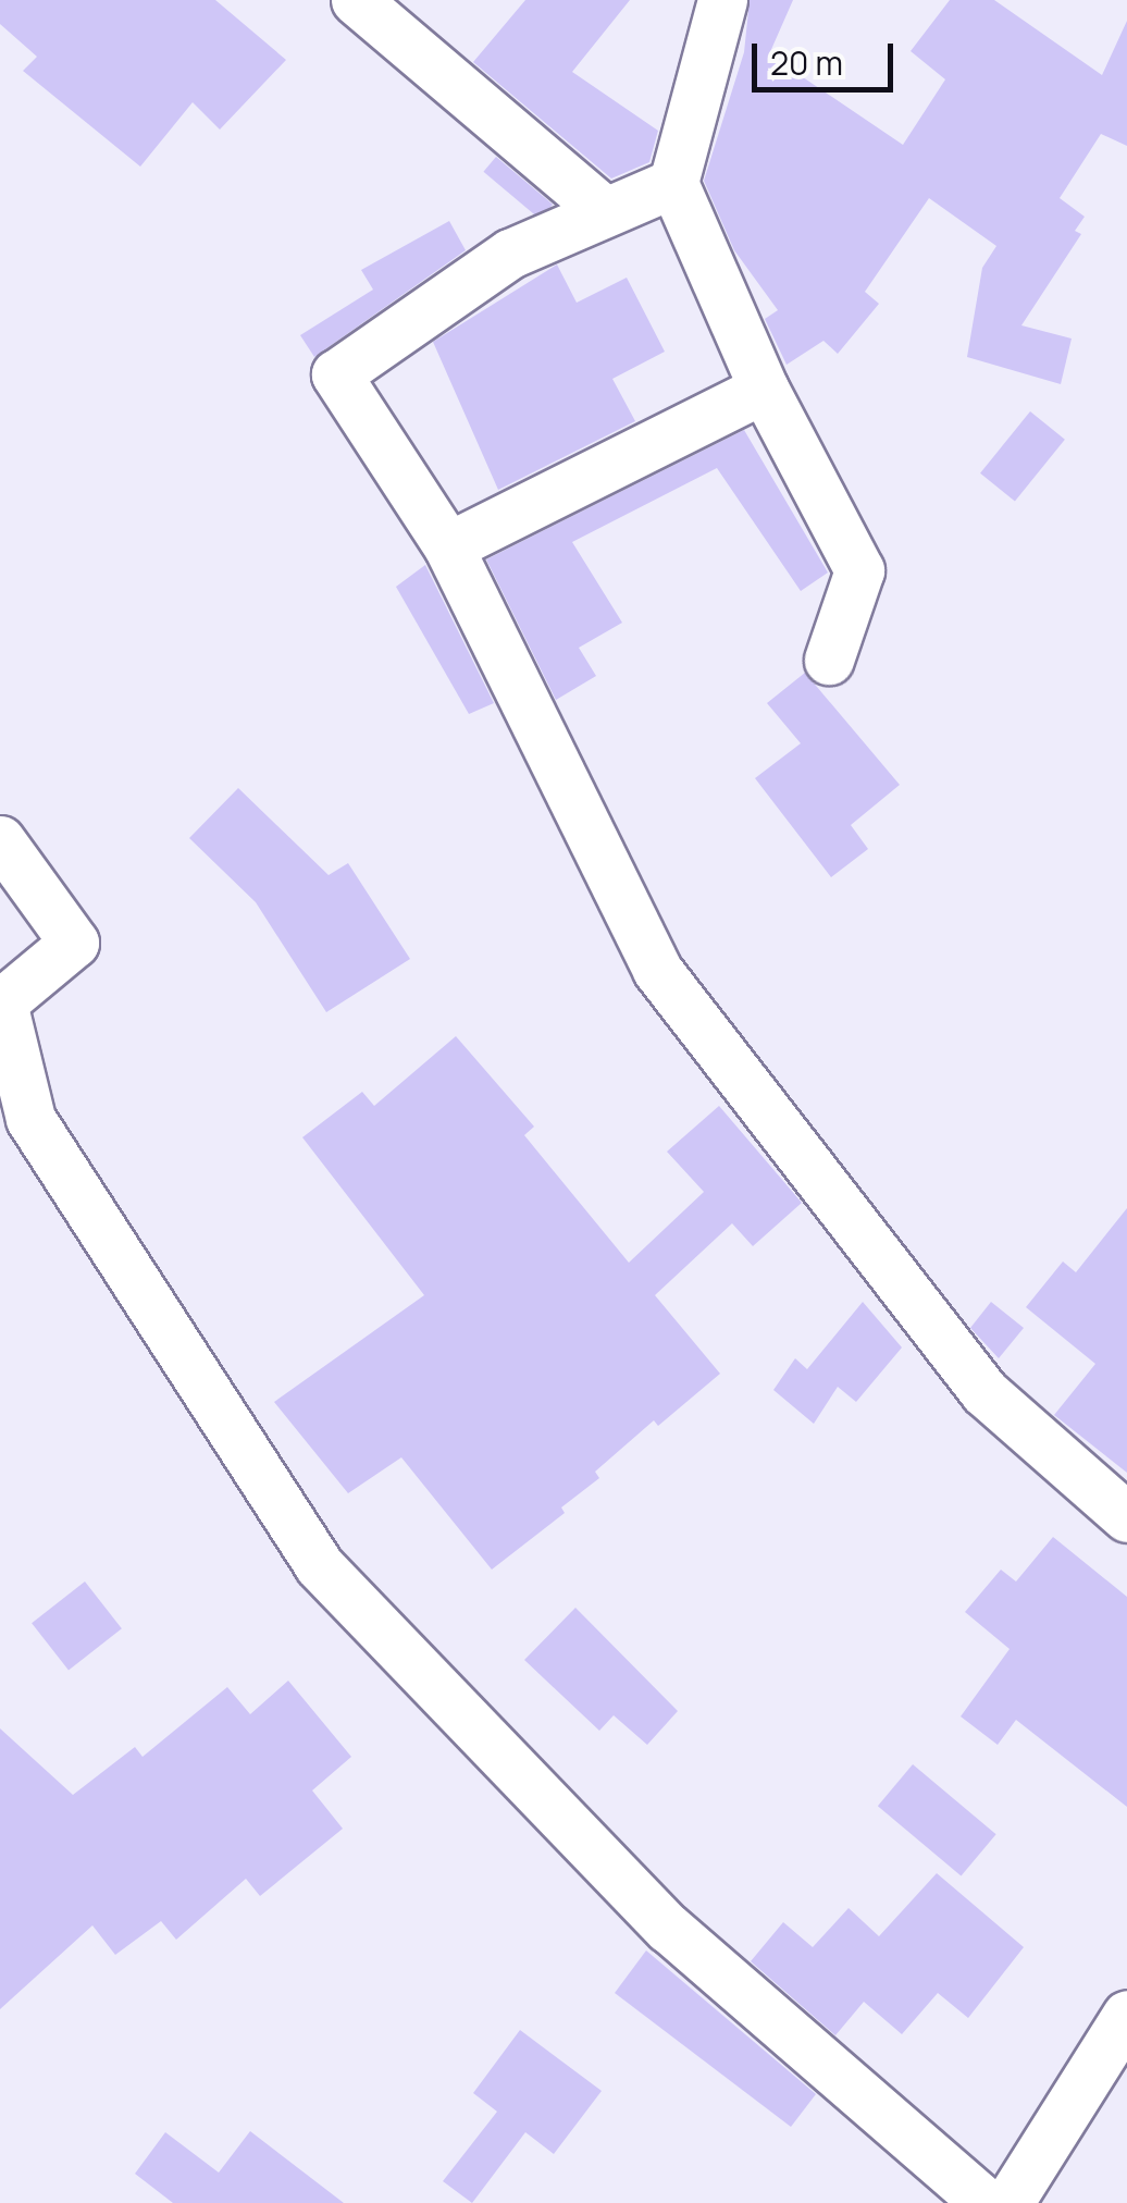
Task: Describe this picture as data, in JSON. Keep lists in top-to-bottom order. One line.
{"scale_bar":"20 m"}
